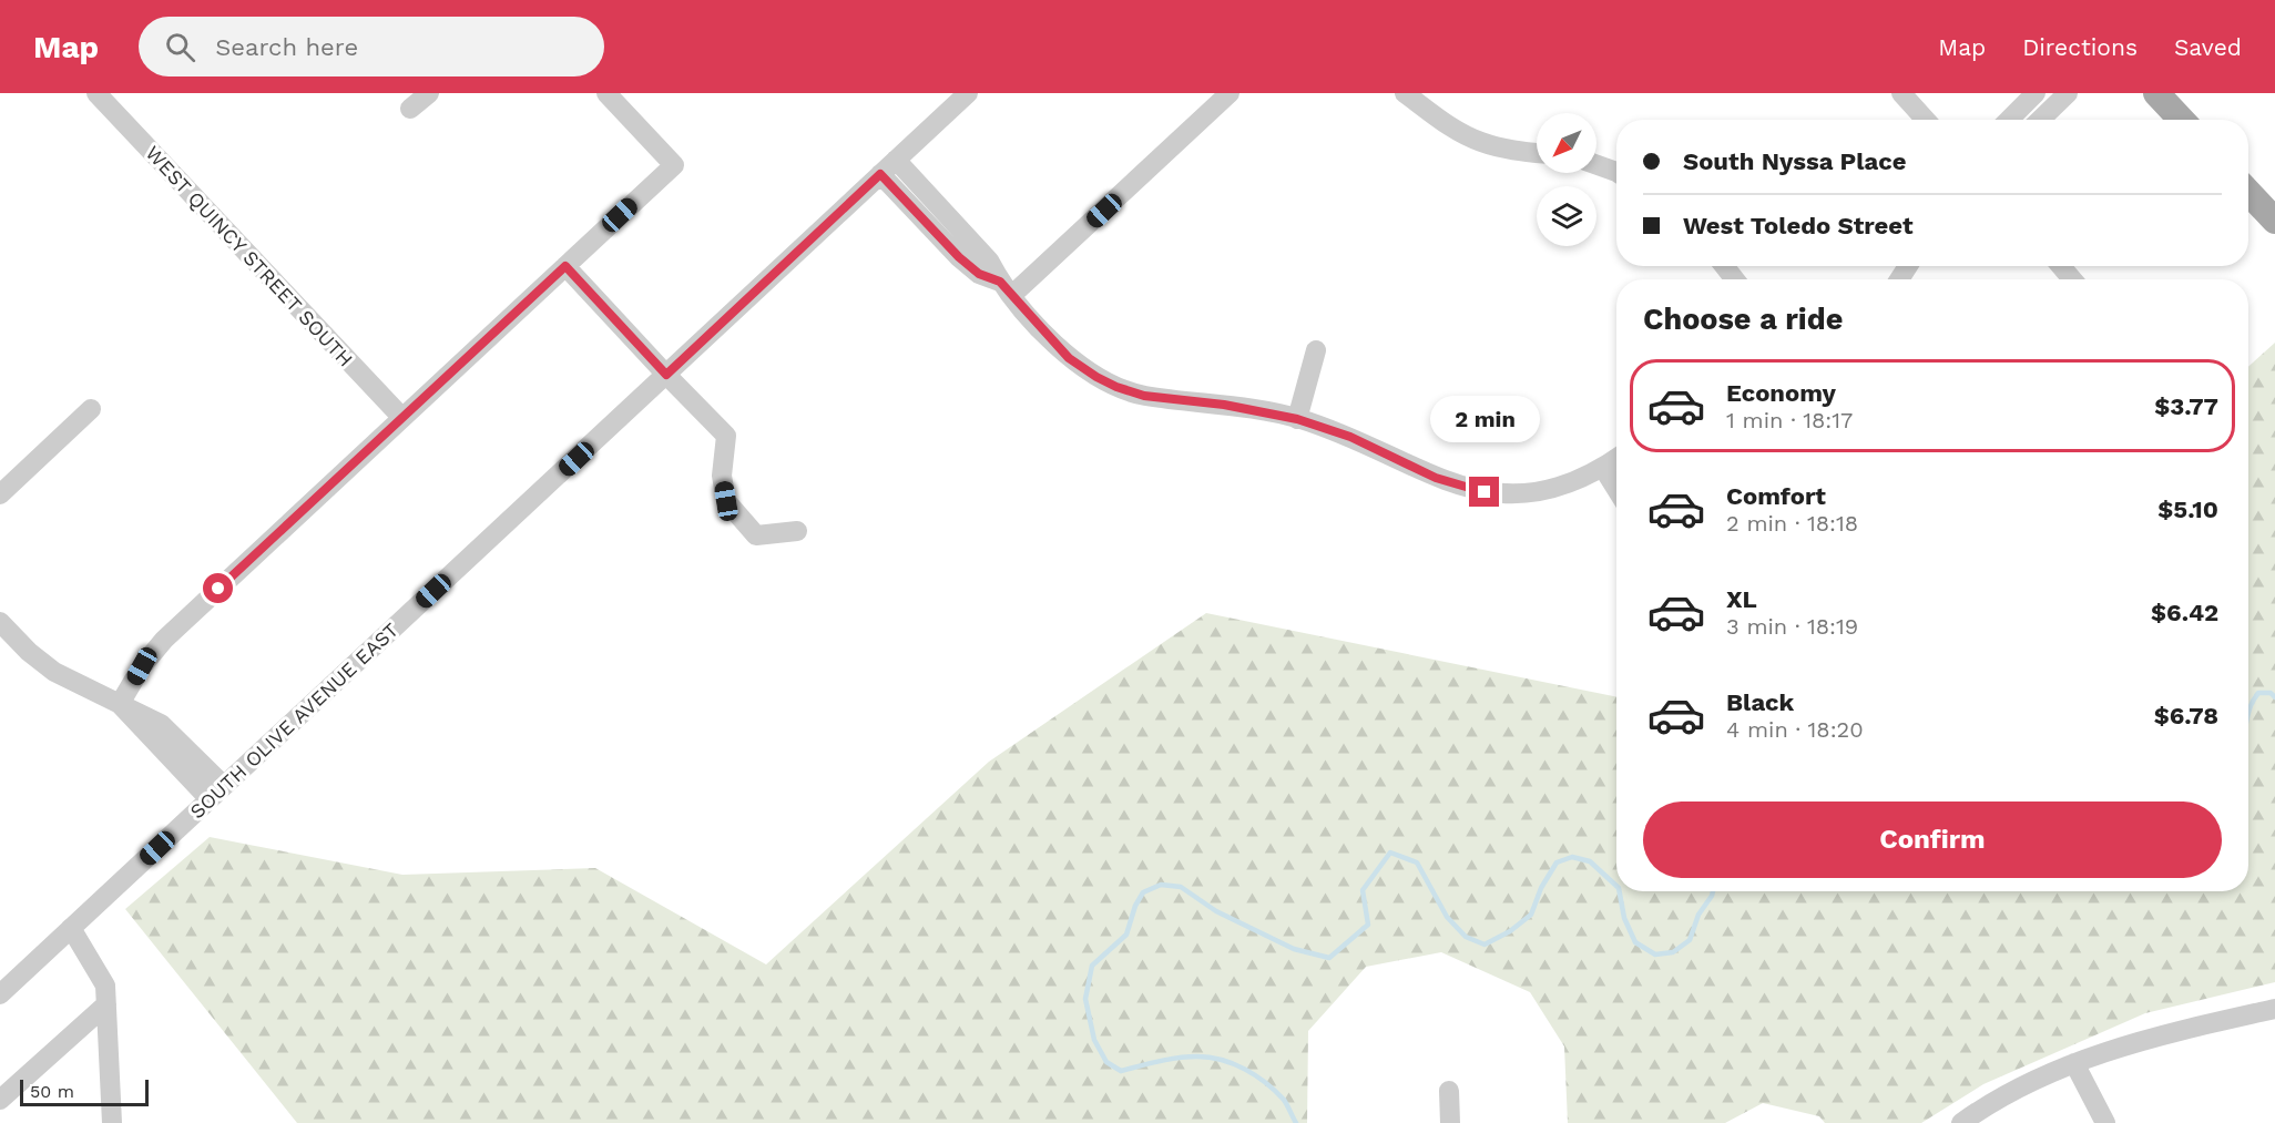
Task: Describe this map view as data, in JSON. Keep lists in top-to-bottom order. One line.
{"streets":{"street":["WEST QUINCY STREET SOUTH","SOUTH OLIVE AVENUE EAST"]},"scale_bar":"50 m","north":"bottom left","page":{"header":"Map","search":"Search here","nav":["Map","Directions","Saved"],"banner":["South Nyssa Place","West Toledo Street"],"heading":"Choose a ride","list":[{"name":"Economy","note":"1 min · 18:17","value":"$3.77"},{"name":"Comfort","note":"2 min · 18:18","value":"$5.10"},{"name":"XL","note":"3 min · 18:19","value":"$6.42"},{"name":"Black","note":"4 min · 18:20","value":"$6.78"}],"bubble":"2 min","buttons":"Confirm","scale":"50 m"}}
